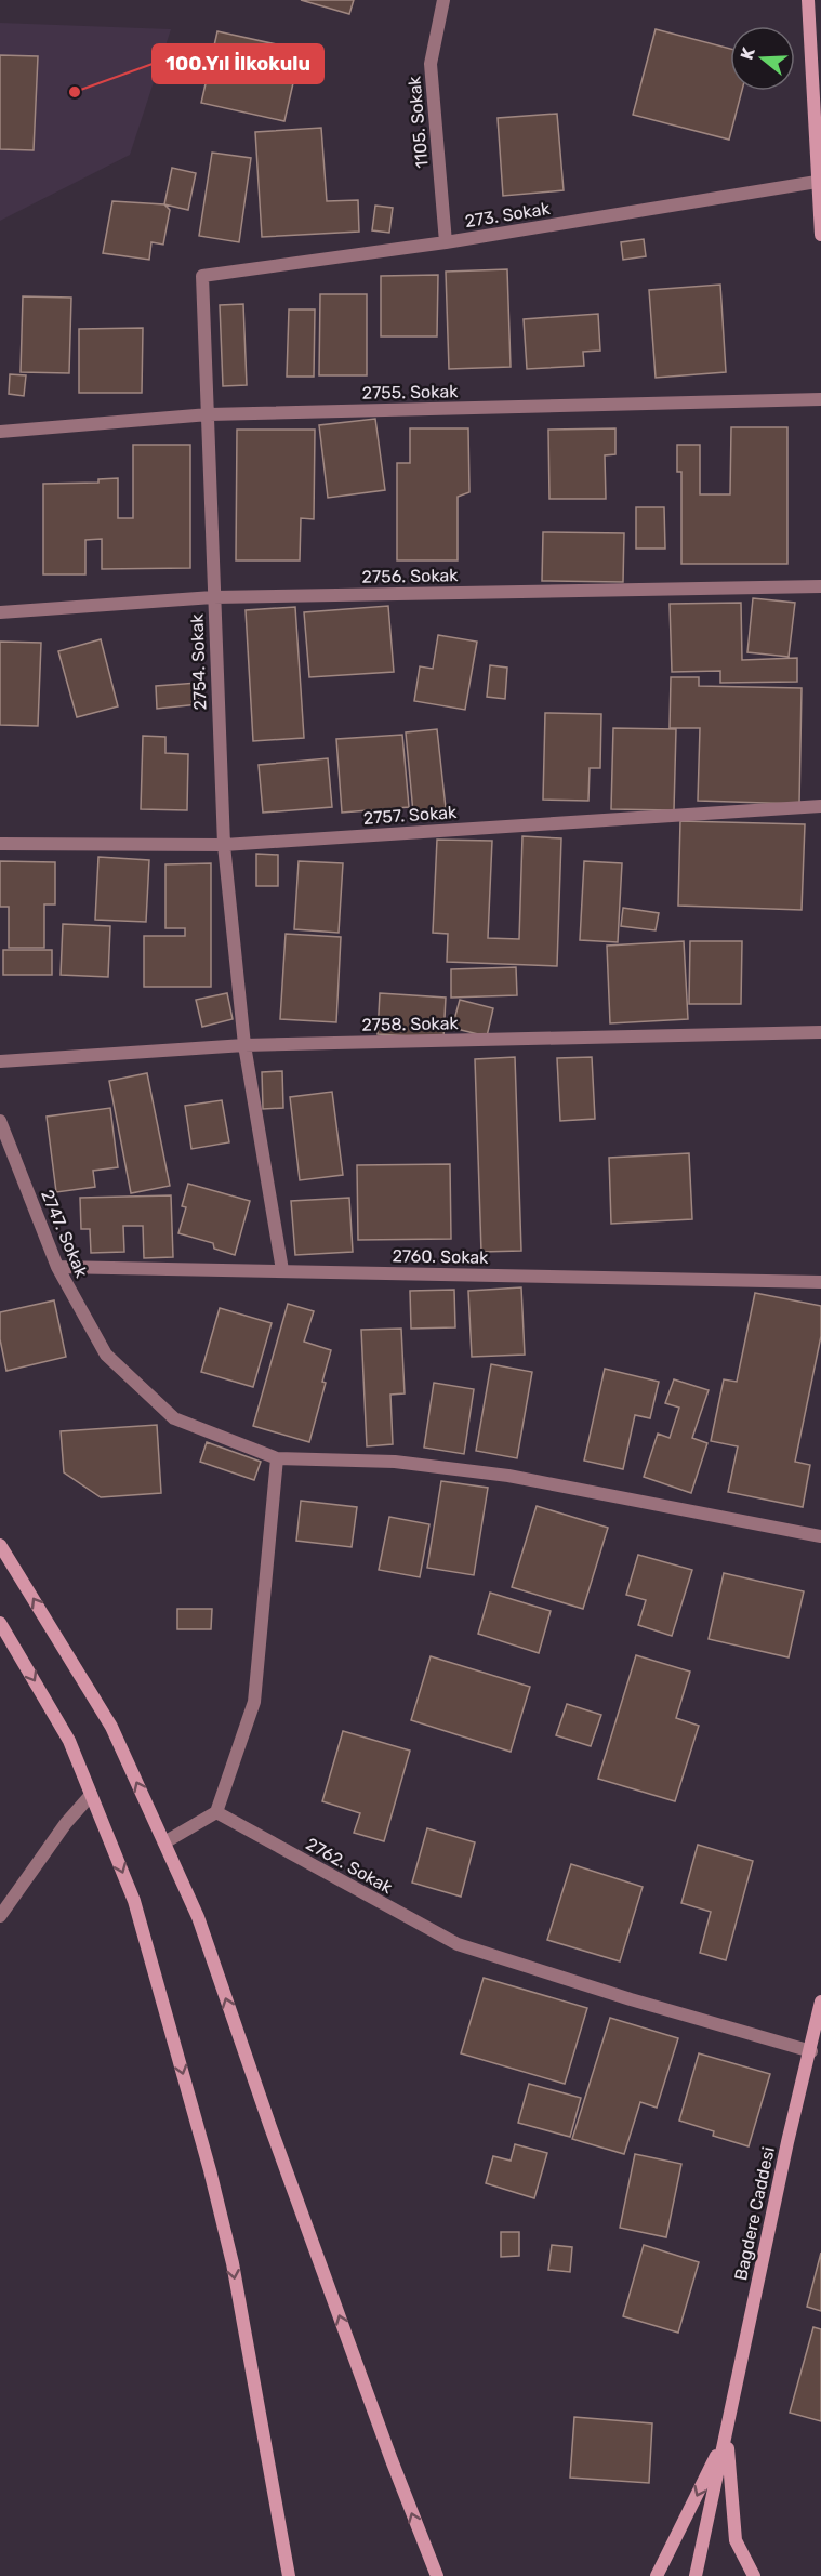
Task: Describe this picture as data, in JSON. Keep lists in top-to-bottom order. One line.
{"streets":{"main road":["Bagdere Caddesi"],"street":["1105. Sokak","273. Sokak","2755. Sokak","2756. Sokak","2754. Sokak","2757. Sokak","2758. Sokak","2747. Sokak","2760. Sokak","2762. Sokak"]},"crossings":[["1105. Sokak","273. Sokak"],["273. Sokak","2754. Sokak"],["2755. Sokak","2754. Sokak"],["2756. Sokak","2754. Sokak"],["2754. Sokak","2757. Sokak"],["2754. Sokak","2758. Sokak"],["2754. Sokak","2760. Sokak"],["2747. Sokak","2760. Sokak"],["2762. Sokak","Bagdere Caddesi"]],"places":["100.Yıl İlkokulu"],"north":"left"}
